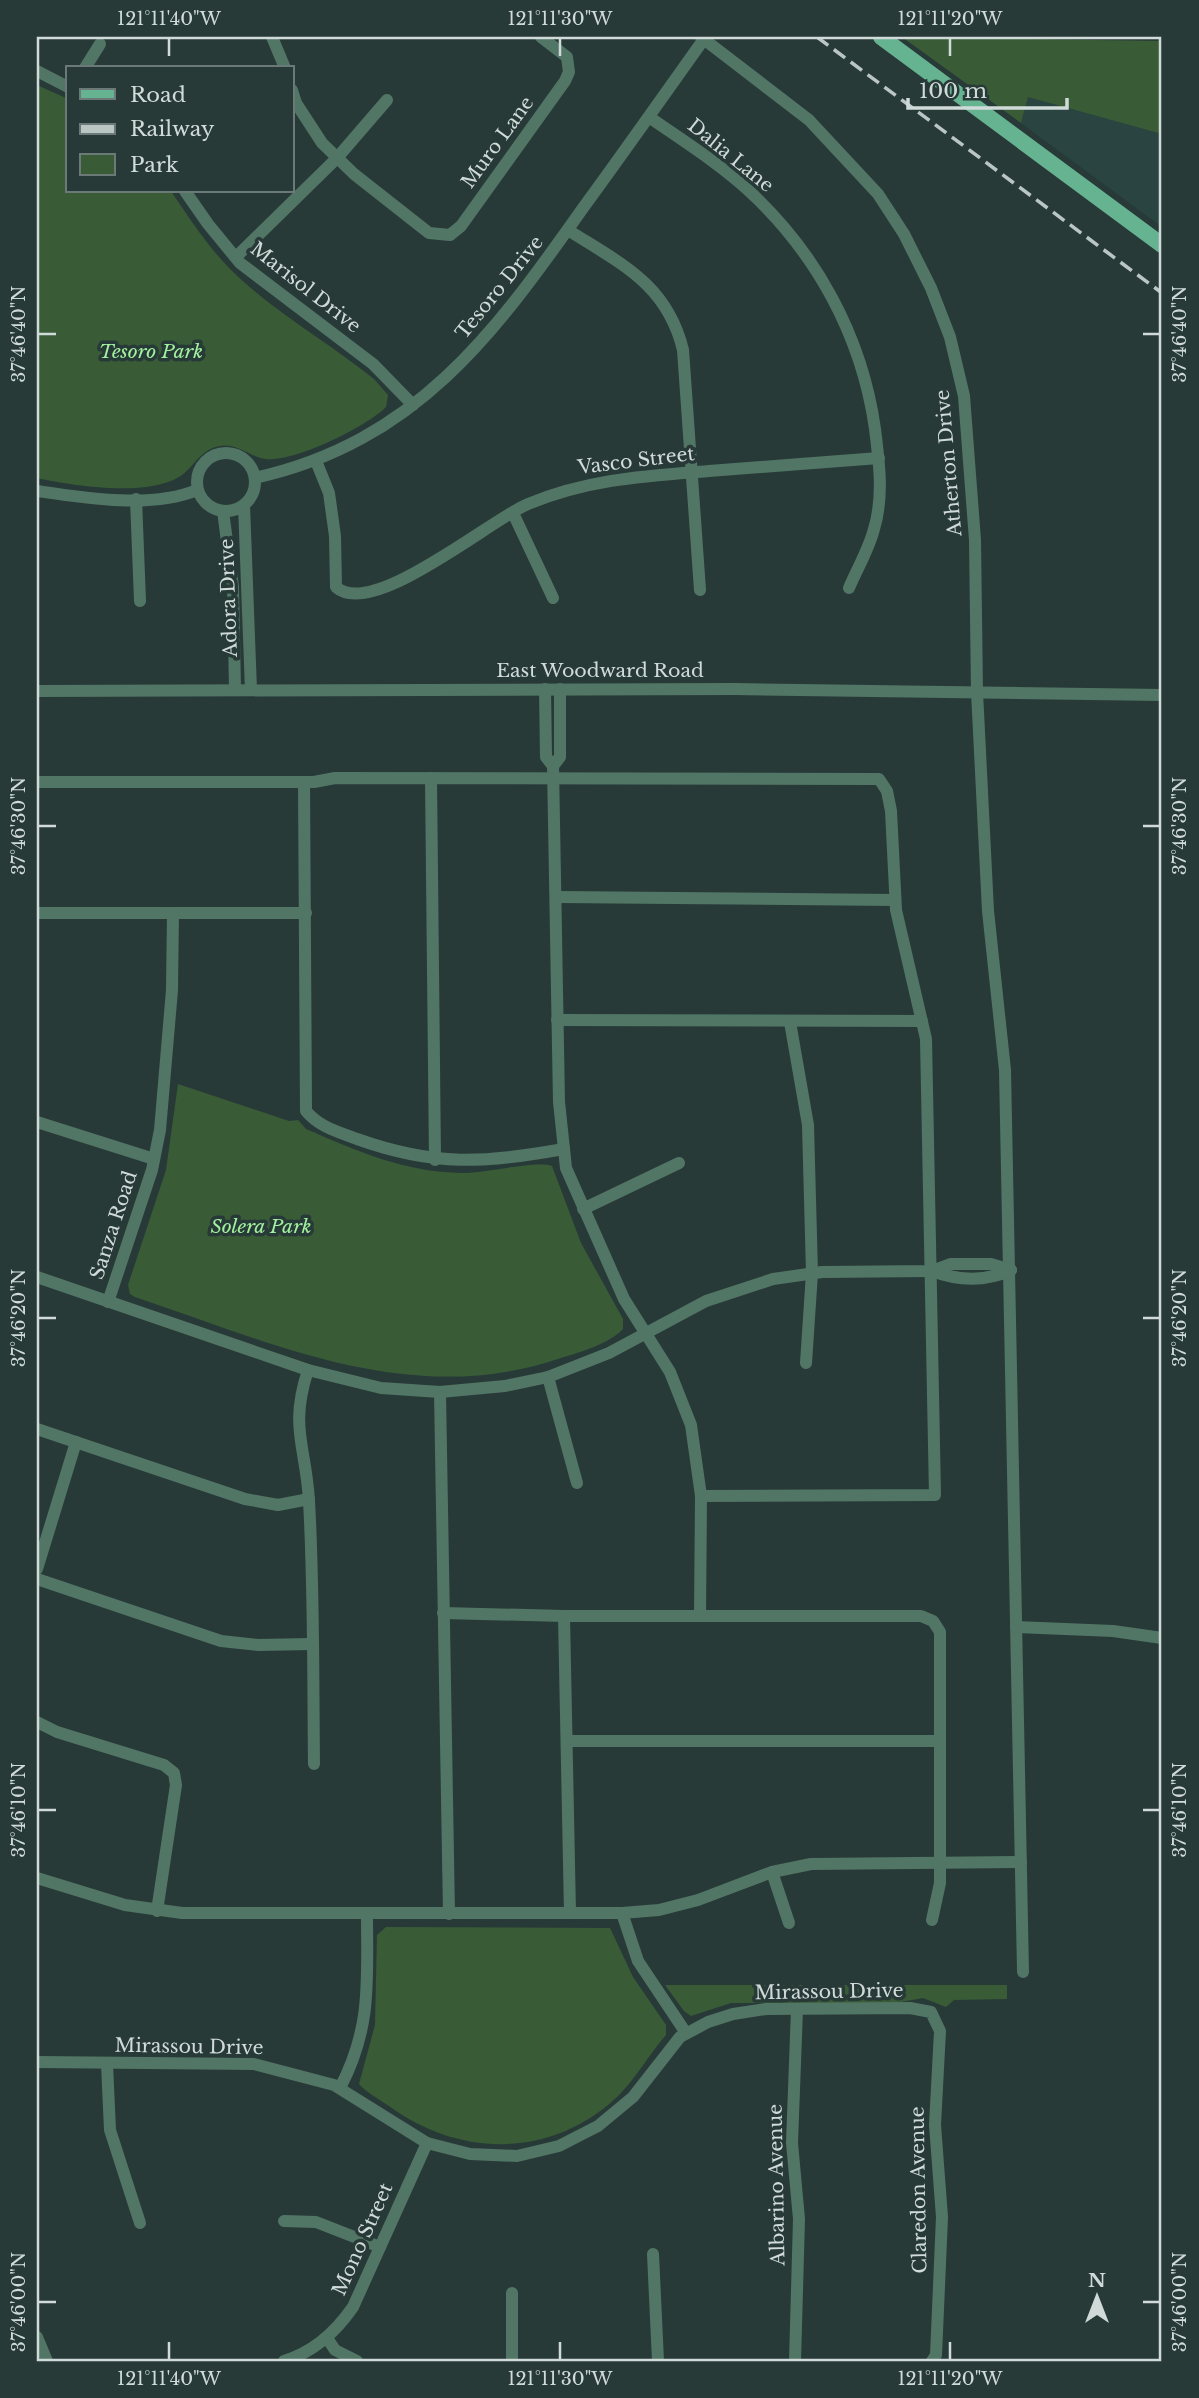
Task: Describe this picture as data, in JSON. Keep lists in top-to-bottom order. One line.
{"streets":{"street":["Muro Lane","Dalia Lane","Marisol Drive","Tesoro Drive","Vasco Street","Atherton Drive","Adora Drive","East Woodward Road","Sanza Road","Mirassou Drive","Albarino Avenue","Claredon Avenue","Mono Street"]},"crossings":[["Dalia Lane","Tesoro Drive"],["Dalia Lane","Vasco Street"],["Marisol Drive","Tesoro Drive"],["Tesoro Drive","Vasco Street"],["Tesoro Drive","Atherton Drive"],["Tesoro Drive","Adora Drive"],["Atherton Drive","East Woodward Road"],["Adora Drive","East Woodward Road"],["Mirassou Drive","Albarino Avenue"],["Mirassou Drive","Claredon Avenue"],["Mirassou Drive","Mono Street"]],"parks":["Tesoro Park","Solera Park"],"legend":["Road","Railway","Park"],"scale_bar":"100 m","north":"top","coordinates":["121°11'40\"W","121°11'30\"W","121°11'20\"W","37°46'40\"N","37°46'30\"N","37°46'20\"N","37°46'10\"N","37°46'00\"N"]}
